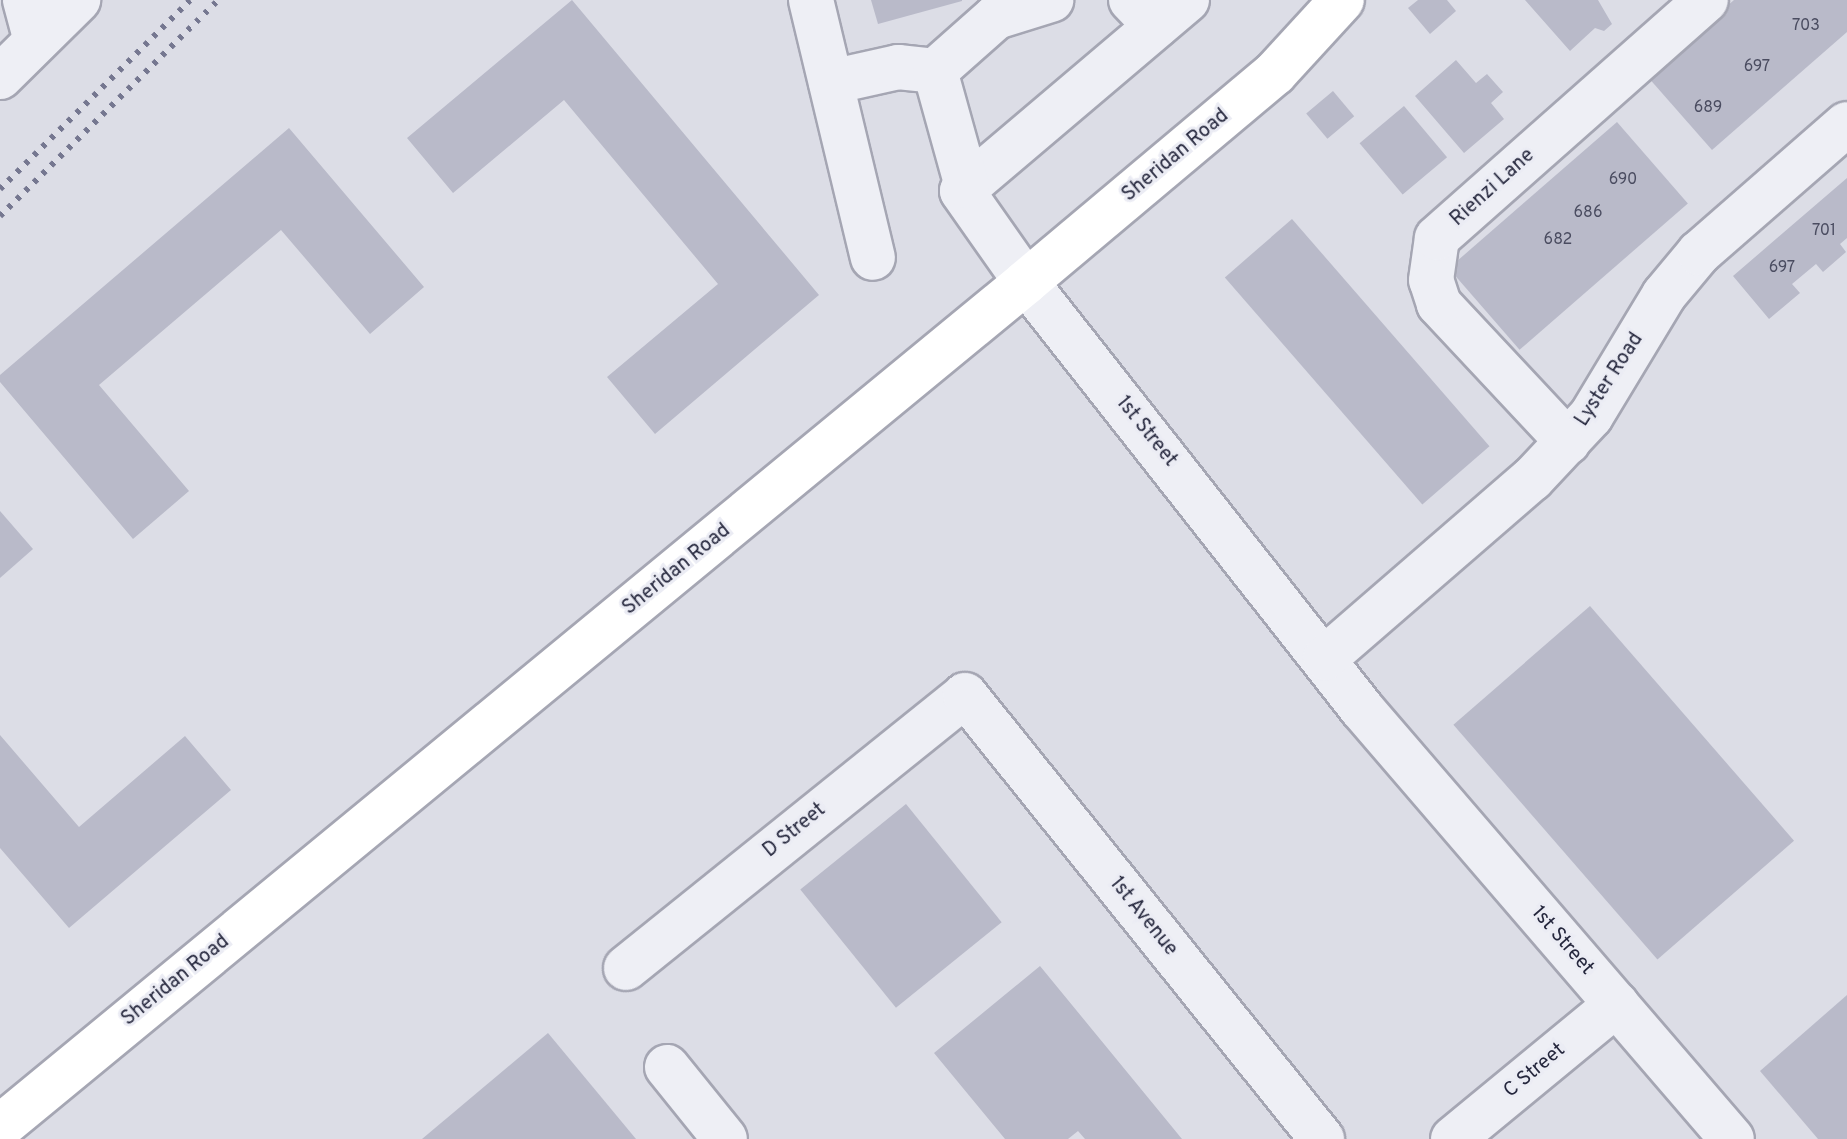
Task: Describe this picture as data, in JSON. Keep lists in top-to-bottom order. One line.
{"streets":{"main road":["Sheridan Road"],"street":["Rienzi Lane","Lyster Road","1st Street","D Street","1st Avenue","C Street"]},"crossings":[["Sheridan Road","1st Street"],["Rienzi Lane","Lyster Road"],["Lyster Road","1st Street"],["1st Street","C Street"],["D Street","1st Avenue"]],"house_numbers":["703","697","689","690","686","701","682","697"]}
